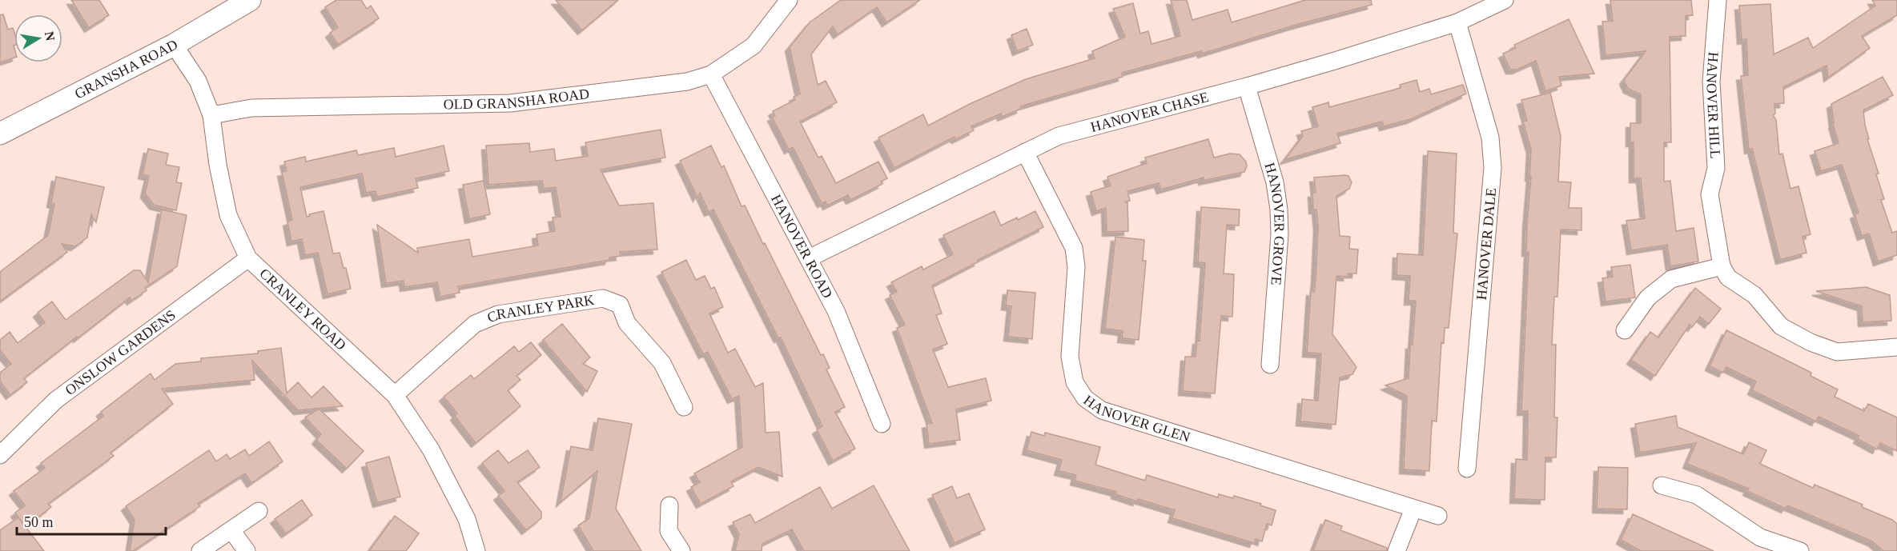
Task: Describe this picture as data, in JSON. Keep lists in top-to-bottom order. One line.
{"streets":{"street":["GRANSHA ROAD","OLD GRANSHA ROAD","HANOVER HILL","HANOVER CHASE","HANOVER GROVE","HANOVER DALE","HANOVER ROAD","CRANLEY ROAD","CRANLEY PARK","ONSLOW GARDENS","HANOVER GLEN"]},"crossings":[["GRANSHA ROAD","CRANLEY ROAD"],["OLD GRANSHA ROAD","HANOVER ROAD"],["OLD GRANSHA ROAD","CRANLEY ROAD"],["HANOVER CHASE","HANOVER GROVE"],["HANOVER CHASE","HANOVER DALE"],["HANOVER CHASE","HANOVER ROAD"],["HANOVER CHASE","HANOVER GLEN"],["CRANLEY ROAD","CRANLEY PARK"],["CRANLEY ROAD","ONSLOW GARDENS"]],"scale_bar":"50 m","north":"right"}
